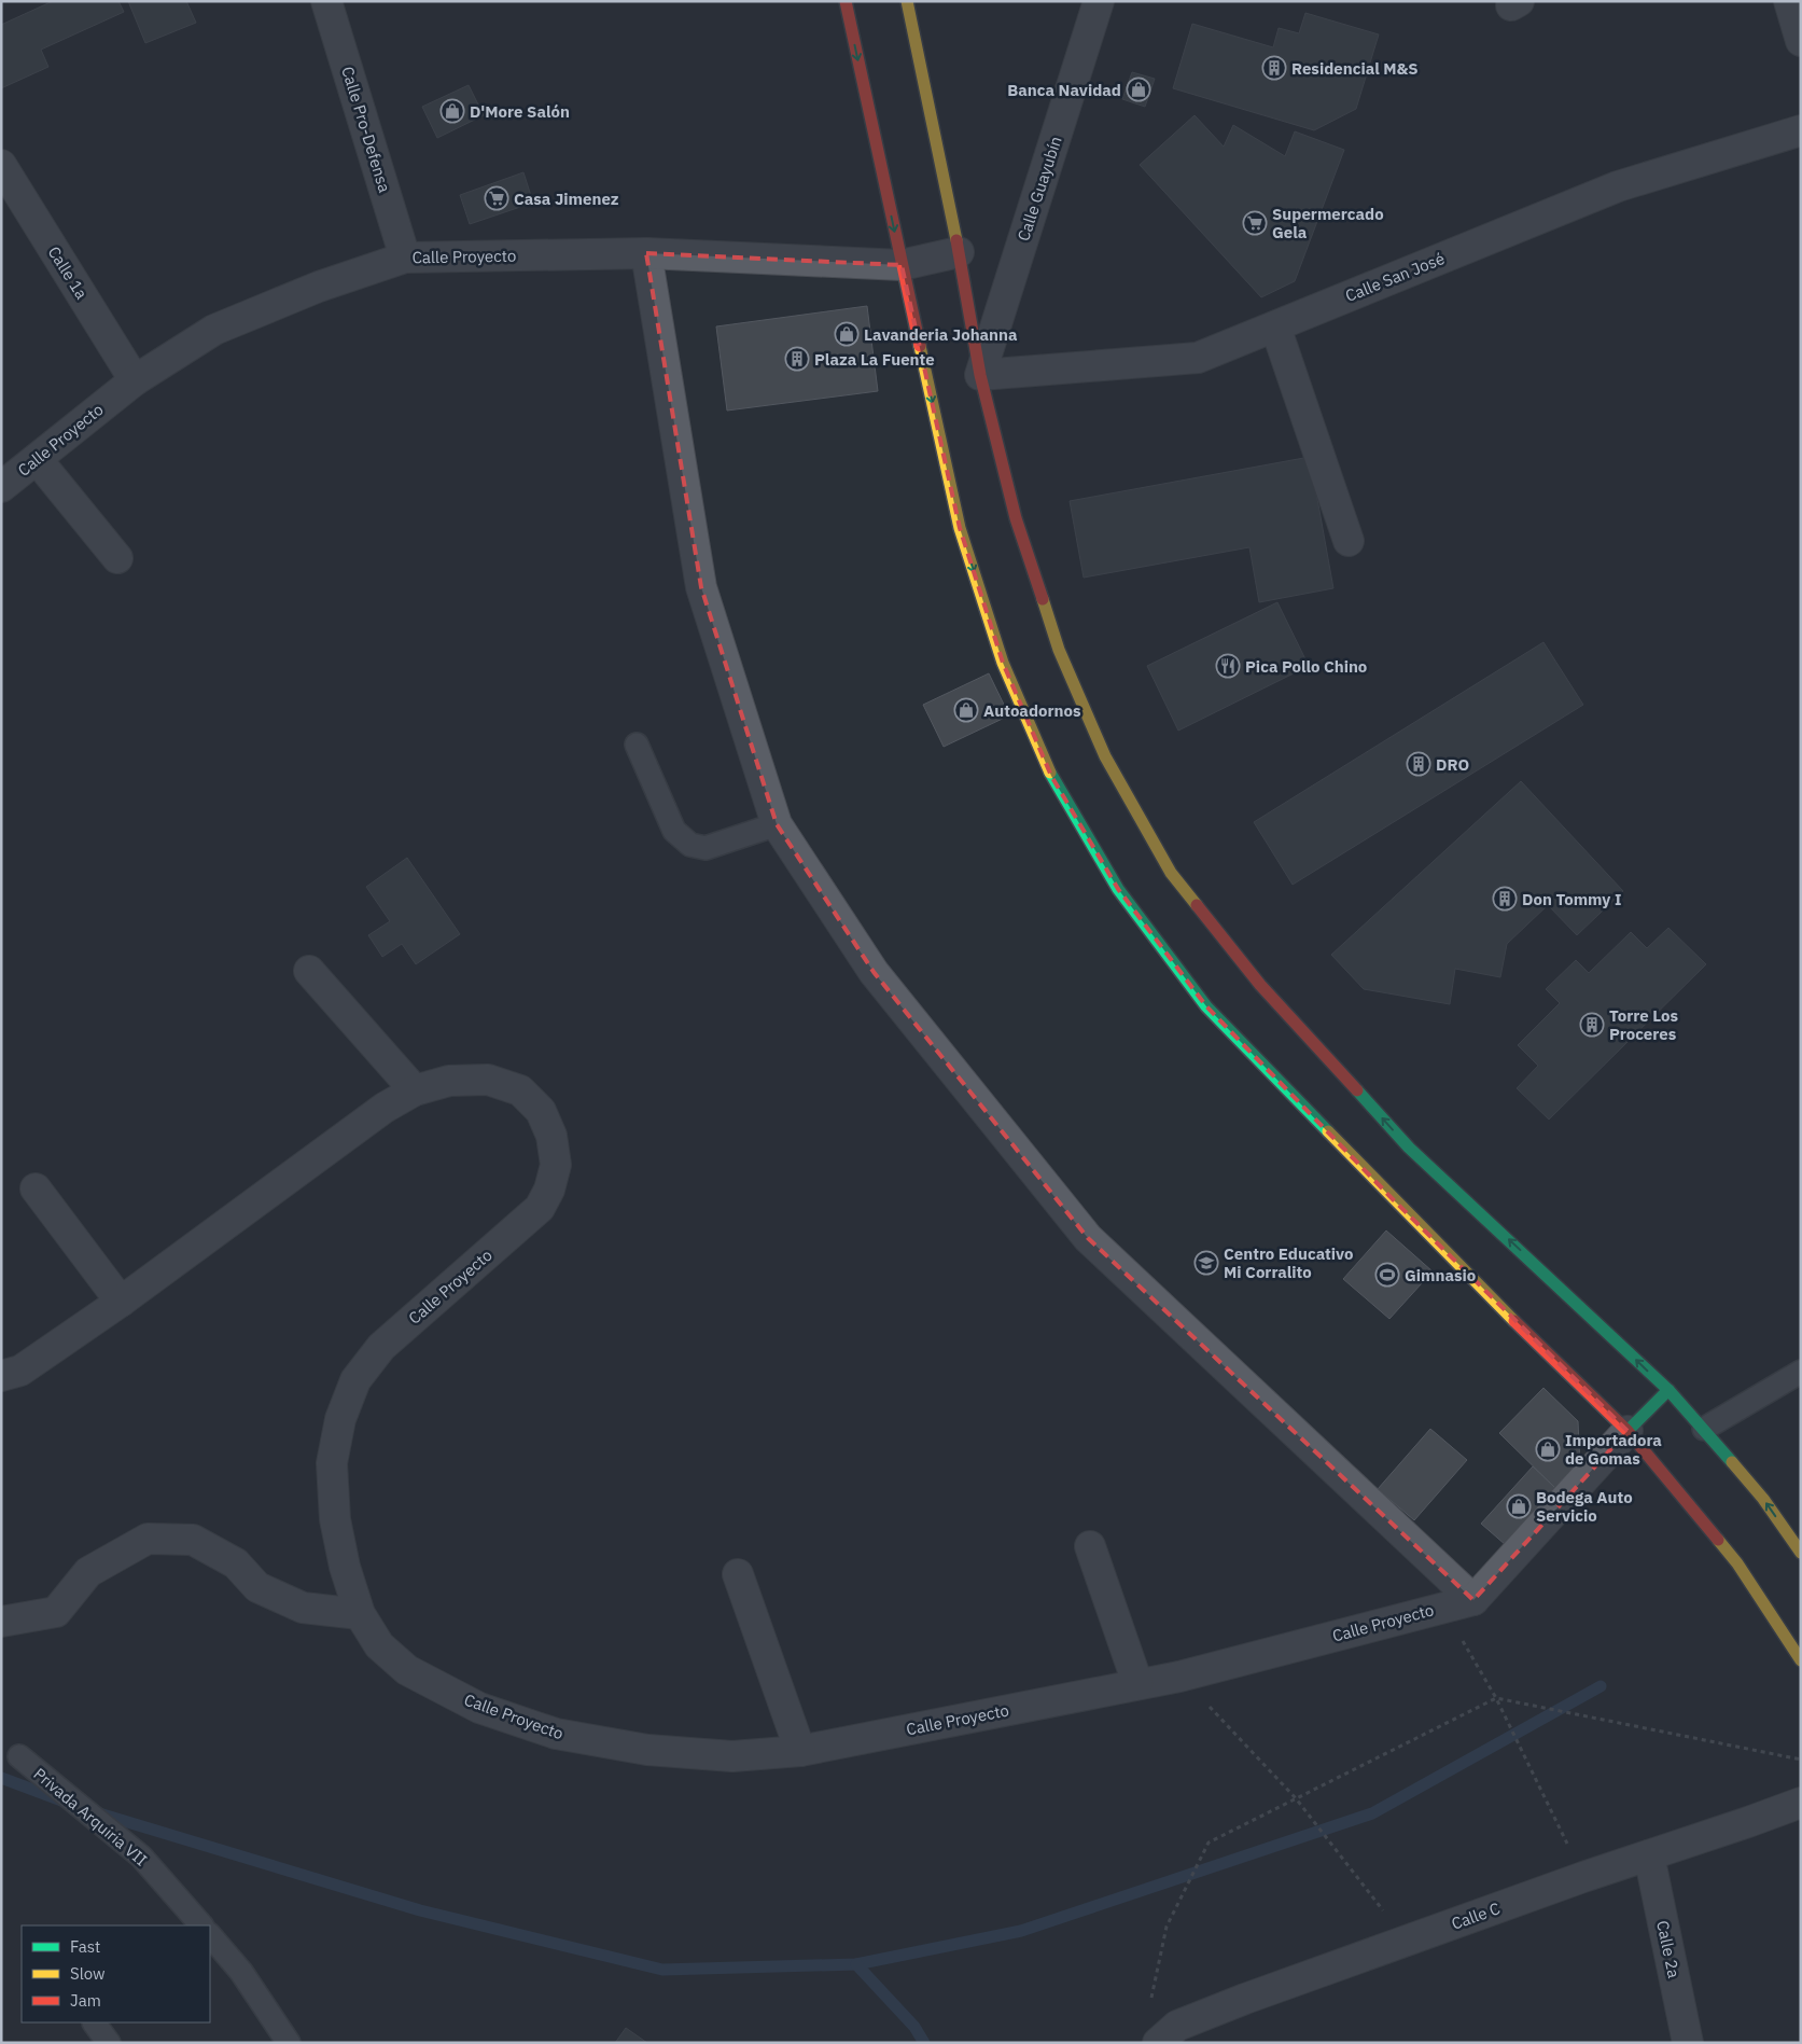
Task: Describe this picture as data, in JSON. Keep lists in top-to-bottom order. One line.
{"streets":{"street":["Calle Pro-Defensa","Calle Guayubín","Calle Proyecto","Calle 1a","Calle San José","Calle C","Calle 2a"],"lane":["Privada Arquiria VII"]},"crossings":[["Calle Pro-Defensa","Calle Proyecto"],["Calle Guayubín","Calle San José"],["Calle Proyecto","Calle 1a"],["Calle C","Calle 2a"]],"places":{"building":["Residencial M&S","Plaza La Fuente","DRO","Don Tommy I","Torre Los Proceres"],"shop":["Banca Navidad","D'More Salón","Lavanderia Johanna","Autoadornos","Importadora de Gomas","Bodega Auto Servicio"],"supermarket":["Casa Jimenez","Supermercado Gela"],"restaurant":["Pica Pollo Chino"],"school or university":["Centro Educativo Mi Corralito"],"sports":["Gimnasio"]},"legend":["Fast","Slow","Jam"]}
